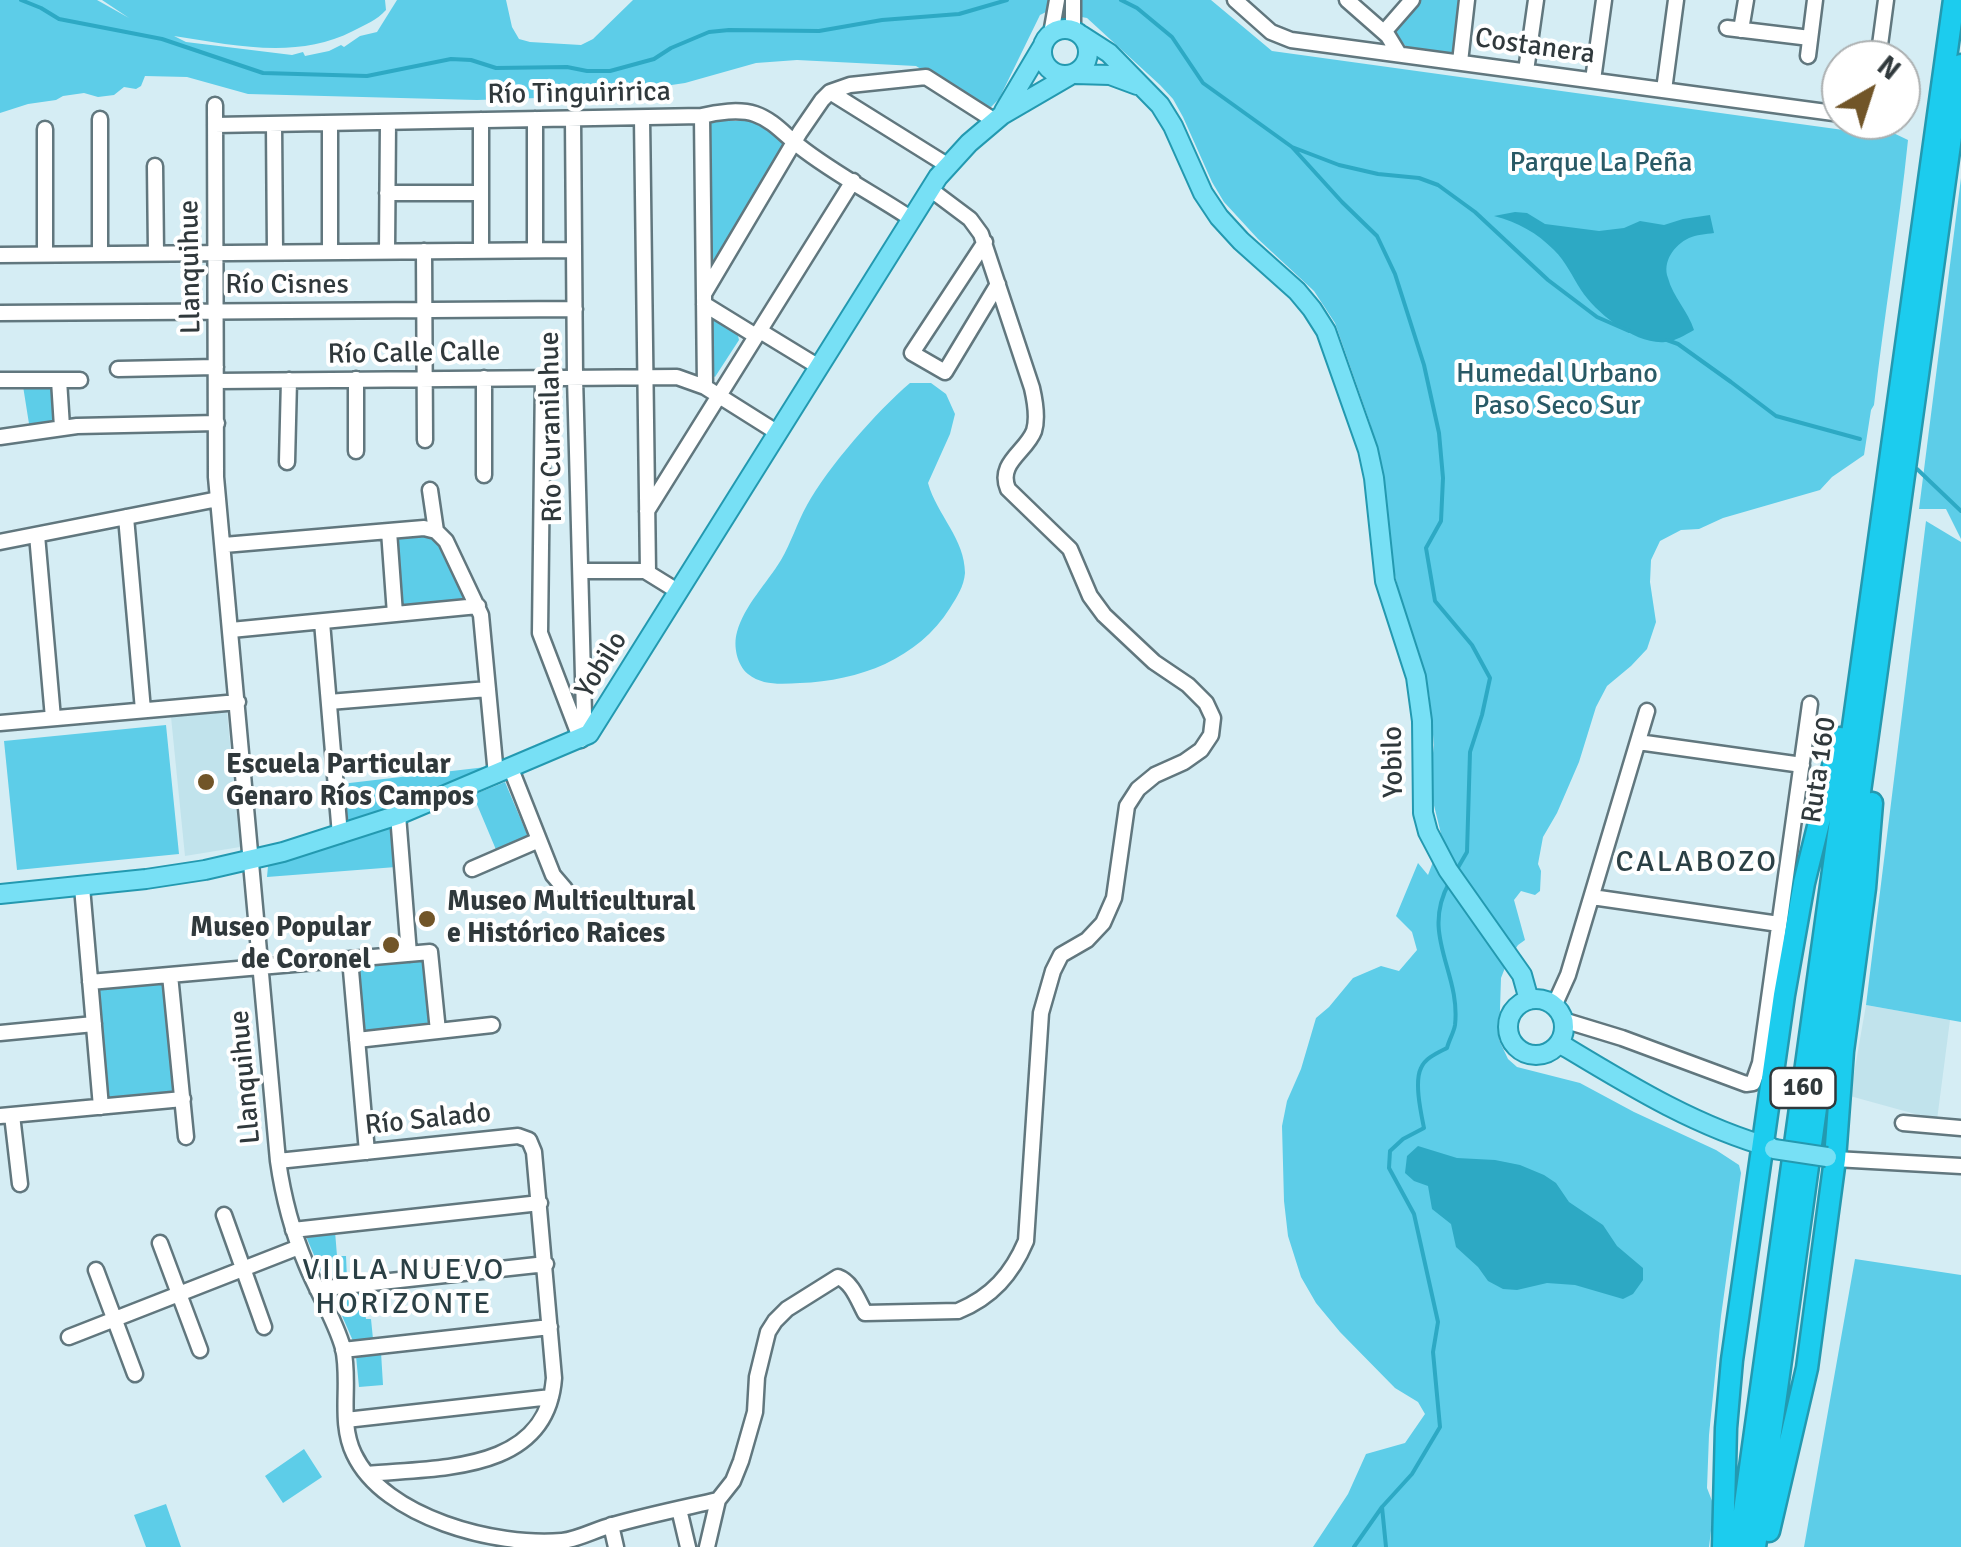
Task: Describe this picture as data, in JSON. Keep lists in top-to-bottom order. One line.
{"streets":{"highway":["Ruta 160","160"],"main road":["Yobilo"],"street":["Costanera","Río Tinguiririca","Llanquihue","Río Cisnes","Río Calle Calle","Río Curanilahue","Río Salado"]},"crossings":[["Río Tinguiririca","Llanquihue"],["Río Tinguiririca","Río Curanilahue"],["Río Tinguiririca","Yobilo"],["Llanquihue","Río Cisnes"],["Llanquihue","Río Calle Calle"],["Llanquihue","Yobilo"],["Llanquihue","Río Salado"],["Río Cisnes","Río Curanilahue"],["Río Calle Calle","Río Curanilahue"],["Río Calle Calle","Yobilo"],["Río Curanilahue","Yobilo"]],"districts":["CALABOZO","VILLA NUEVO HORIZONTE"],"parks":["Parque La Peña","Humedal Urbano Paso Seco Sur"],"places":["Escuela Particular Genaro Ríos Campos","Museo Multicultural e Histórico Raices","Museo Popular de Coronel"],"north":"top right"}
